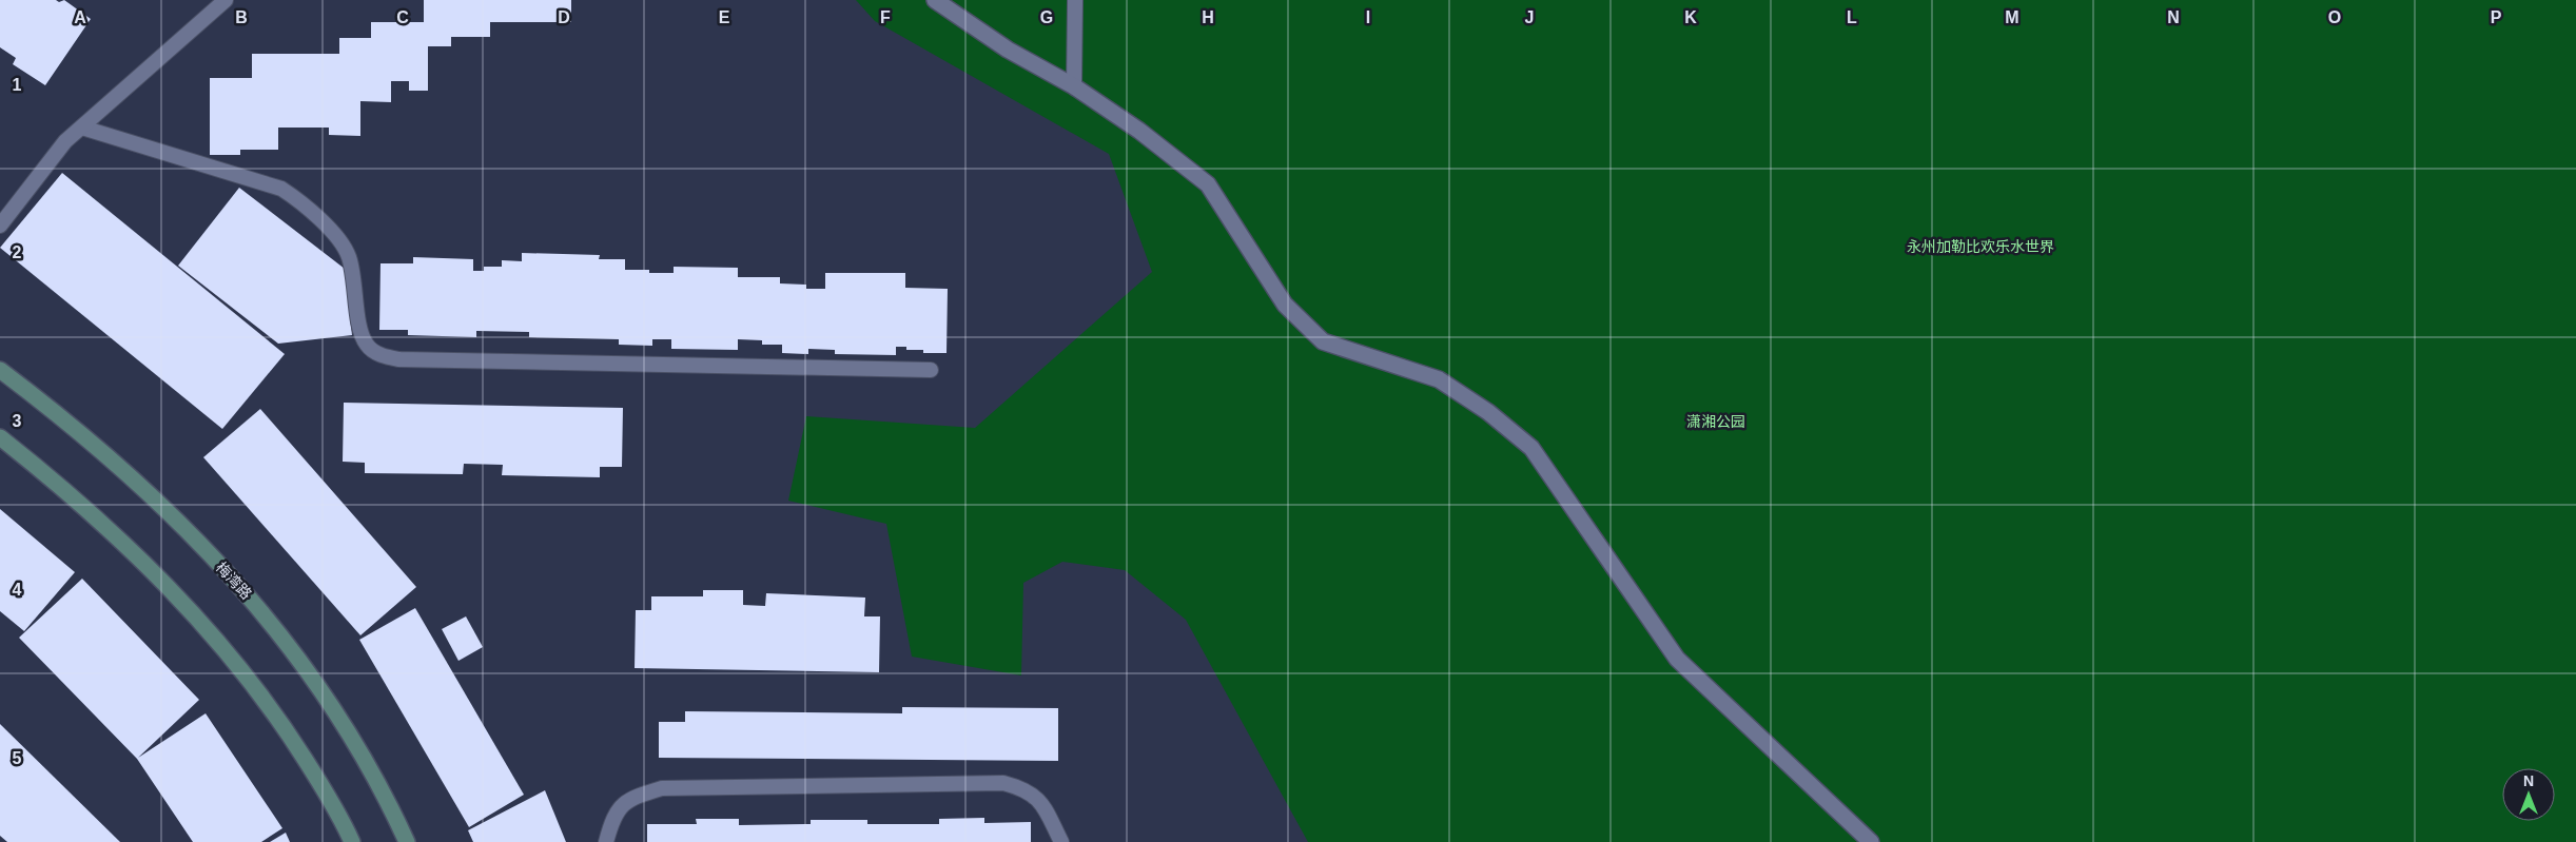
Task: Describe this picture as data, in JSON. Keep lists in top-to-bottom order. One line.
{"streets":{"street":["梅湾路"]},"parks":["永州加勒比欢乐水世界","潇湘公园"],"north":"top","grid":{"columns":["A","B","C","D","E","F","G","H","I","J","K","L","M","N","O","P"],"rows":["1","2","3","4","5"]}}
